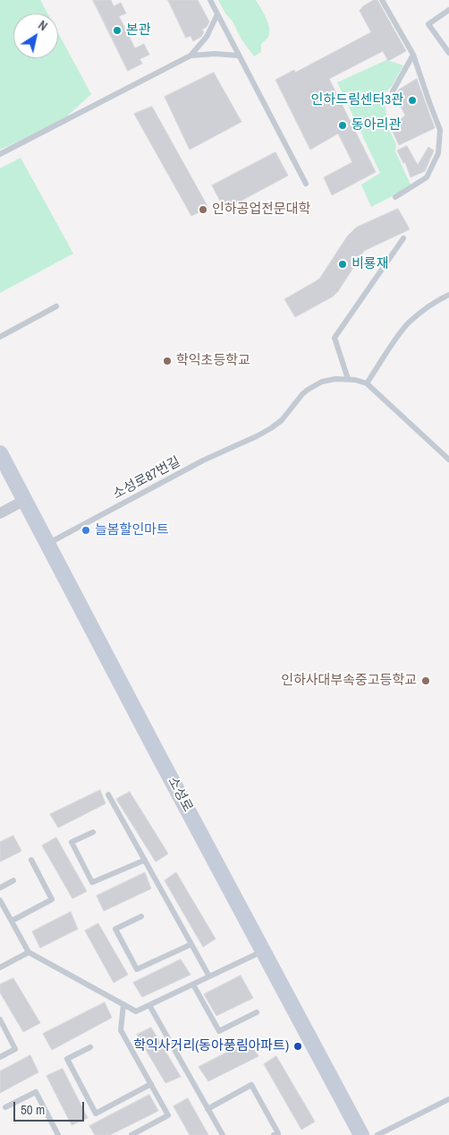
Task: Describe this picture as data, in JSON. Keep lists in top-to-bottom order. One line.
{"streets":{"main road":["소성로"],"lane":["소성로87번길"]},"crossings":[["소성로87번길","소성로"]],"places":["본관","인하드림센터3관","동아리관","인하공업전문대학","비룡재","학익초등학교","늘봄할인마트","인하사대부속중고등학교","학익사거리(동아풍림아파트)"],"scale_bar":"50 m","north":"top right"}
